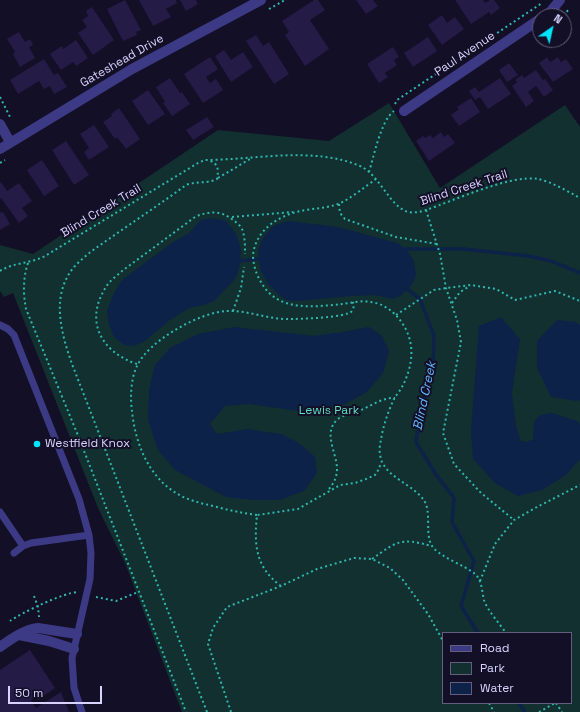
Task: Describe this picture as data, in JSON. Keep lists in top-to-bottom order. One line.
{"streets":{"street":["Paul Avenue","Gateshead Drive"],"path":["Blind Creek Trail"]},"water":["Blind Creek"],"parks":["Lewis Park"],"places":["Westfield Knox"],"legend":["Road","Park","Water"],"scale_bar":"50 m","north":"top right"}
